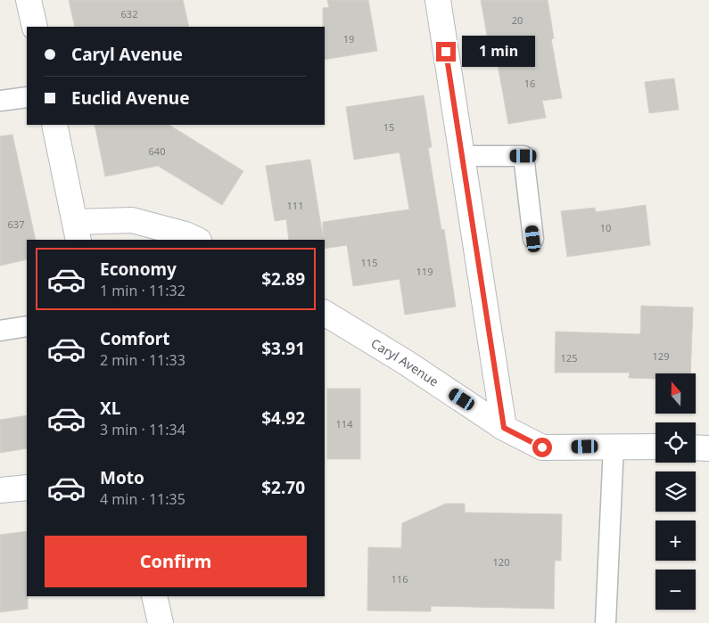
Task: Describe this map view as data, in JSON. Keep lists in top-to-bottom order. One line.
{"streets":{"street":["Caryl Avenue"]},"house_numbers":["632","20","19","16","15","640","111","637","10","115","119","129","125","114","120","116"],"north":"top","page":{"banner":["Caryl Avenue","Euclid Avenue"],"bubble":"1 min","list":[{"name":"Economy","note":"1 min · 11:32","value":"$2.89"},{"name":"Comfort","note":"2 min · 11:33","value":"$3.91"},{"name":"XL","note":"3 min · 11:34","value":"$4.92"},{"name":"Moto","note":"4 min · 11:35","value":"$2.70"}],"map_buttons":["+","−"],"buttons":"Confirm"}}
